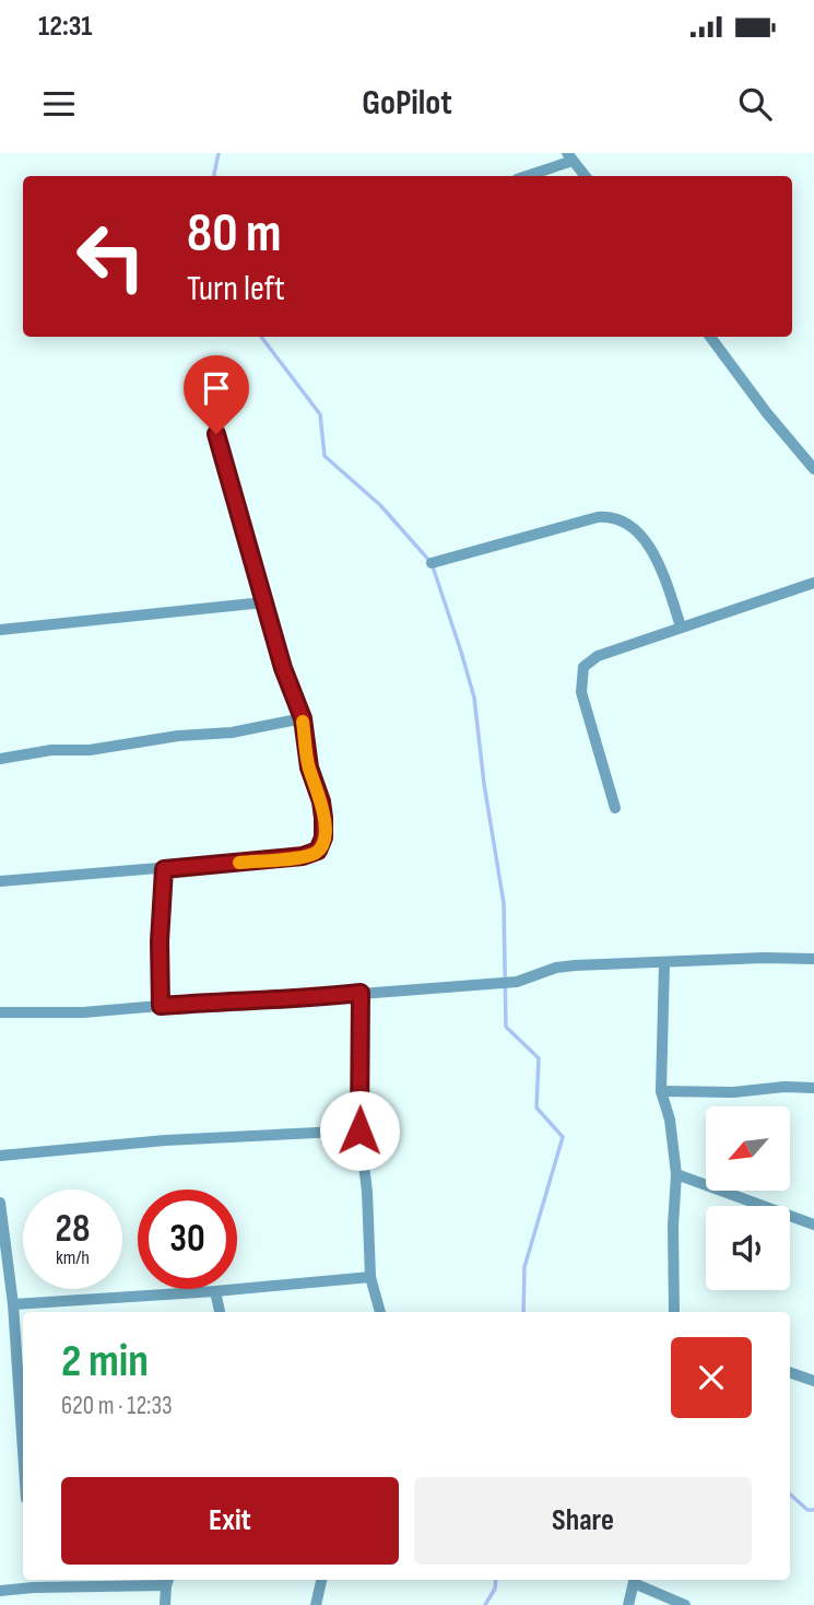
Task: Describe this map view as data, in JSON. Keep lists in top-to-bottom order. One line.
{"north":"bottom left","page":{"status":"12:31","header":"GoPilot","turn":["80 m","Turn left"],"speed":"28 km/h","limit":"30","heading":["2 min","620 m · 12:33"],"buttons":["Exit","Share"]}}
